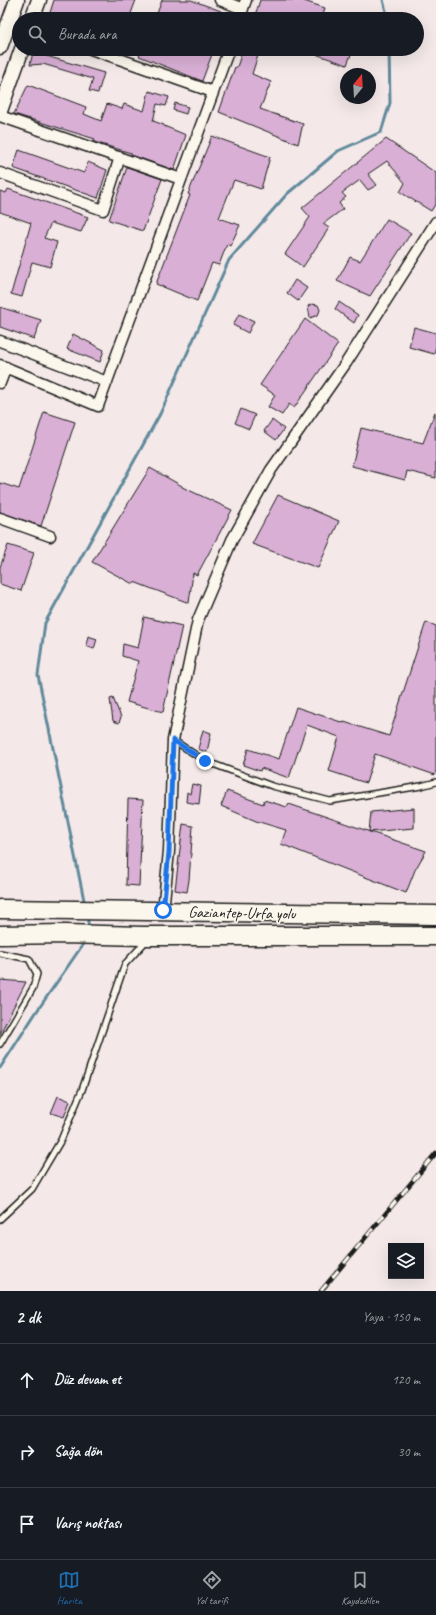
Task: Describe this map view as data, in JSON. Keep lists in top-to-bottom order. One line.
{"streets":{"highway":["Gaziantep-Urfa yolu"]},"north":"top","page":{"search":"Burada ara","heading":["2 dk","Yaya · 150 m"],"list":[["Düz devam et","120 m"],["Sağa dön","30 m"],"Varış noktası"],"nav":["Harita","Yol tarifi","Kaydedilen"]}}
